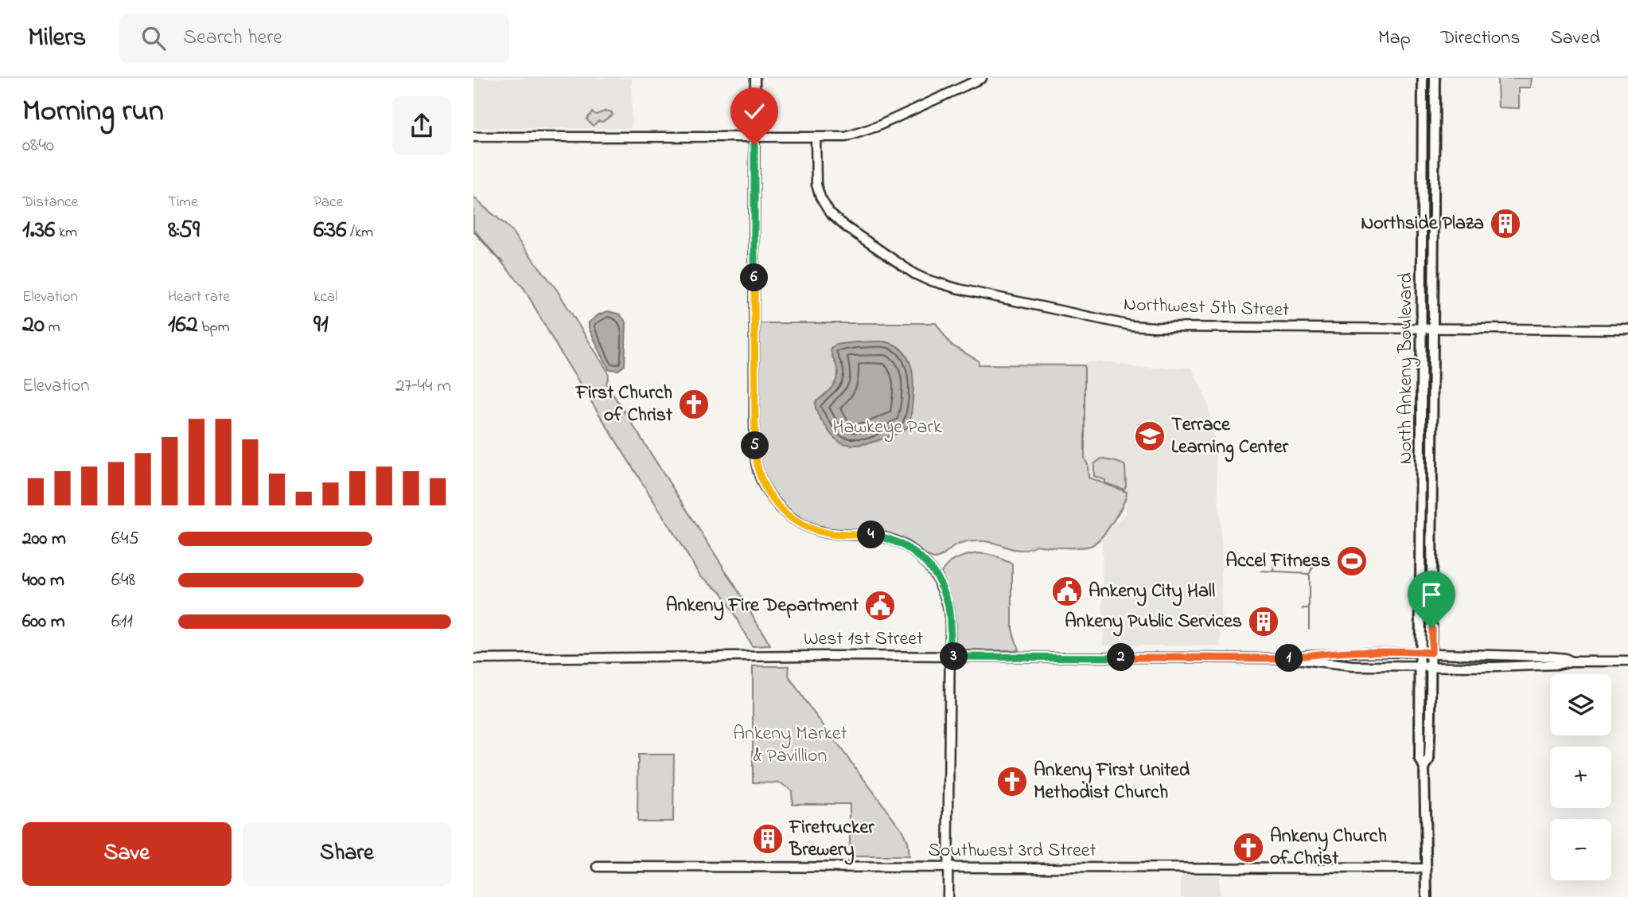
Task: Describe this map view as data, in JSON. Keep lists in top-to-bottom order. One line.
{"streets":{"main road":["North Ankeny Boulevard"],"street":["Northwest 5th Street","West 1st Street","Southwest 3rd Street"]},"crossings":[["Northwest 5th Street","North Ankeny Boulevard"],["North Ankeny Boulevard","West 1st Street"]],"parks":["Hawkeye Park","Ankeny Market & Pavillion"],"places":{"building":["Northside Plaza","Ankeny Public Services","Firetrucker Brewery"],"church":["First Church of Christ","Ankeny First United Methodist Church","Ankeny Church of Christ"],"school or university":["Terrace Learning Center"],"sports":["Accel Fitness"],"public building":["Ankeny City Hall","Ankeny Fire Department"]},"page":{"header":"Milers","search":"Search here","nav":["Map","Directions","Saved"],"heading":["Morning run","08:40"],"stats":[["Distance","1.36 km"],["Time","8:59"],["Pace","6:36 /km"],["Elevation","20 m"],["Heart rate","162 bpm"],["kcal","91"]],"pins":["6","5","4","3","2","1"],"chart":["Elevation","27–44 m"],"list":[{"name":"200 m","note":"6:45"},{"name":"400 m","note":"6:48"},{"name":"600 m","note":"6:11"}],"map_buttons":["+","−"],"buttons":["Save","Share"]}}
